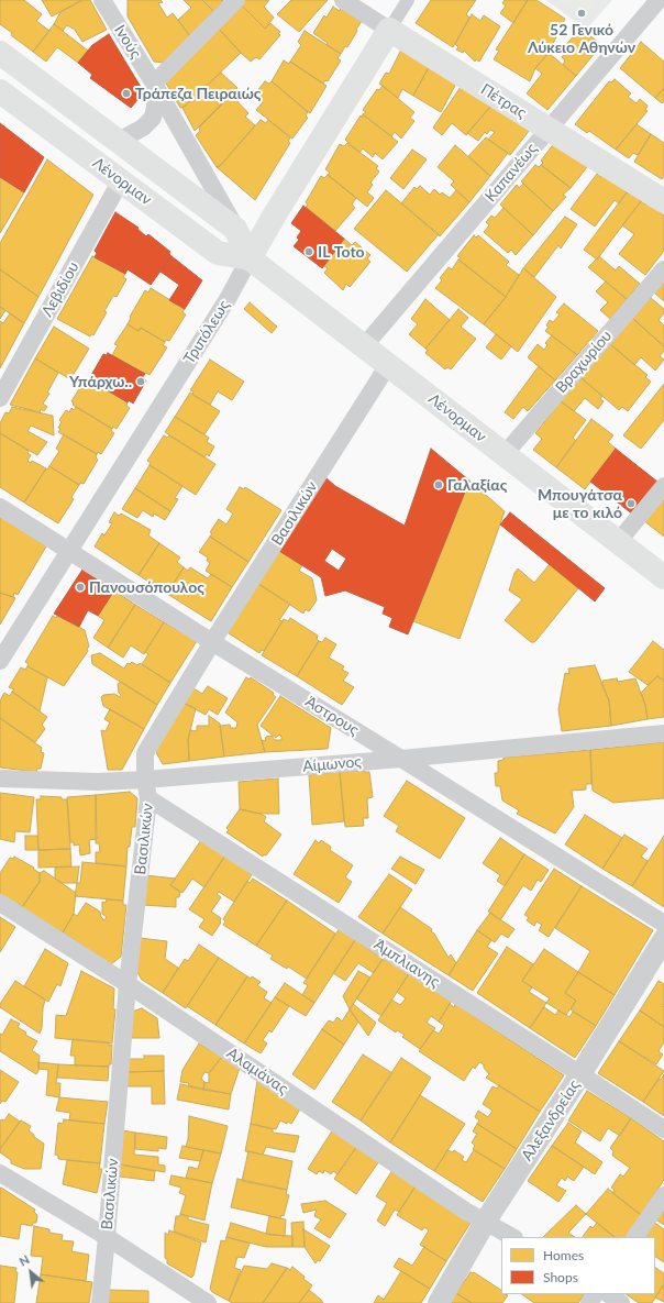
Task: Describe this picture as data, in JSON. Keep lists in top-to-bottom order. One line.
{"streets":{"main road":["Πέτρας","Λένορμαν","Τριπόλεως"],"street":["Ινούς","Καπανέως","Λεβιδίου","Βραχωρίου","Βασιλικών","Άστρους","Αίμωνος","Άμπλιανης","Αλαμάνας","Αλεξανδρείας"]},"crossings":[["Ινούς","Λένορμαν"],["Πέτρας","Καπανέως"],["Πέτρας","Τριπόλεως"],["Καπανέως","Λένορμαν"],["Λένορμαν","Λεβιδίου"],["Λένορμαν","Τριπόλεως"],["Λένορμαν","Βραχωρίου"],["Λένορμαν","Βασιλικών"],["Τριπόλεως","Άστρους"],["Βασιλικών","Άστρους"],["Βασιλικών","Αίμωνος"],["Βασιλικών","Άμπλιανης"],["Βασιλικών","Αλαμάνας"],["Άστρους","Αίμωνος"],["Άμπλιανης","Αλεξανδρείας"],["Αλαμάνας","Αλεξανδρείας"]],"places":["52 Γενικό Λύκειο Αθηνών","Τράπεζα Πειραιώς","IL Toto","Υπάρχω..","Γαλαξίας","Μπουγάτσα με το κιλό","Πανουσόπουλος"],"legend":["Homes","Shops"],"north":"top left"}
